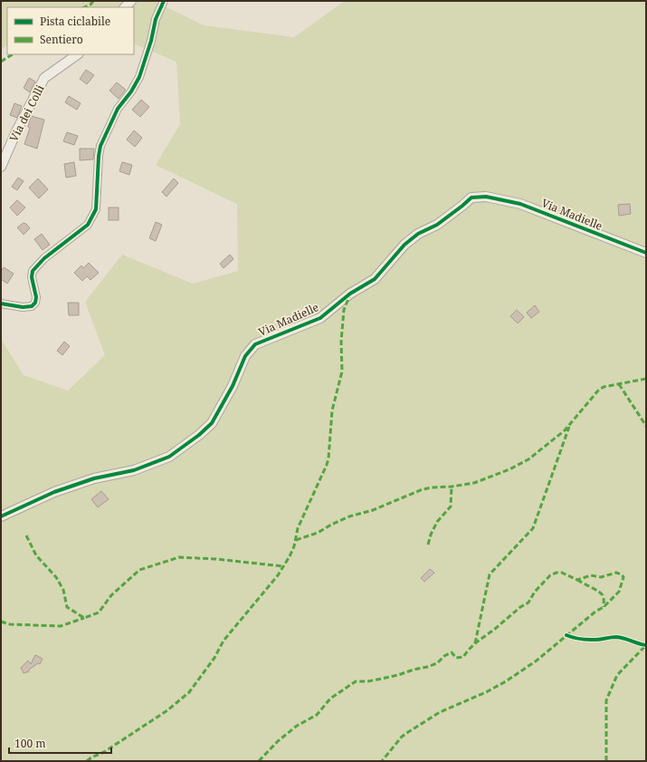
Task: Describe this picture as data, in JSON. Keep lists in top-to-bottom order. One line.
{"streets":{"street":["Via dei Colli","Via Madielle"]},"legend":["Pista ciclabile","Sentiero"],"scale_bar":"100 m"}
